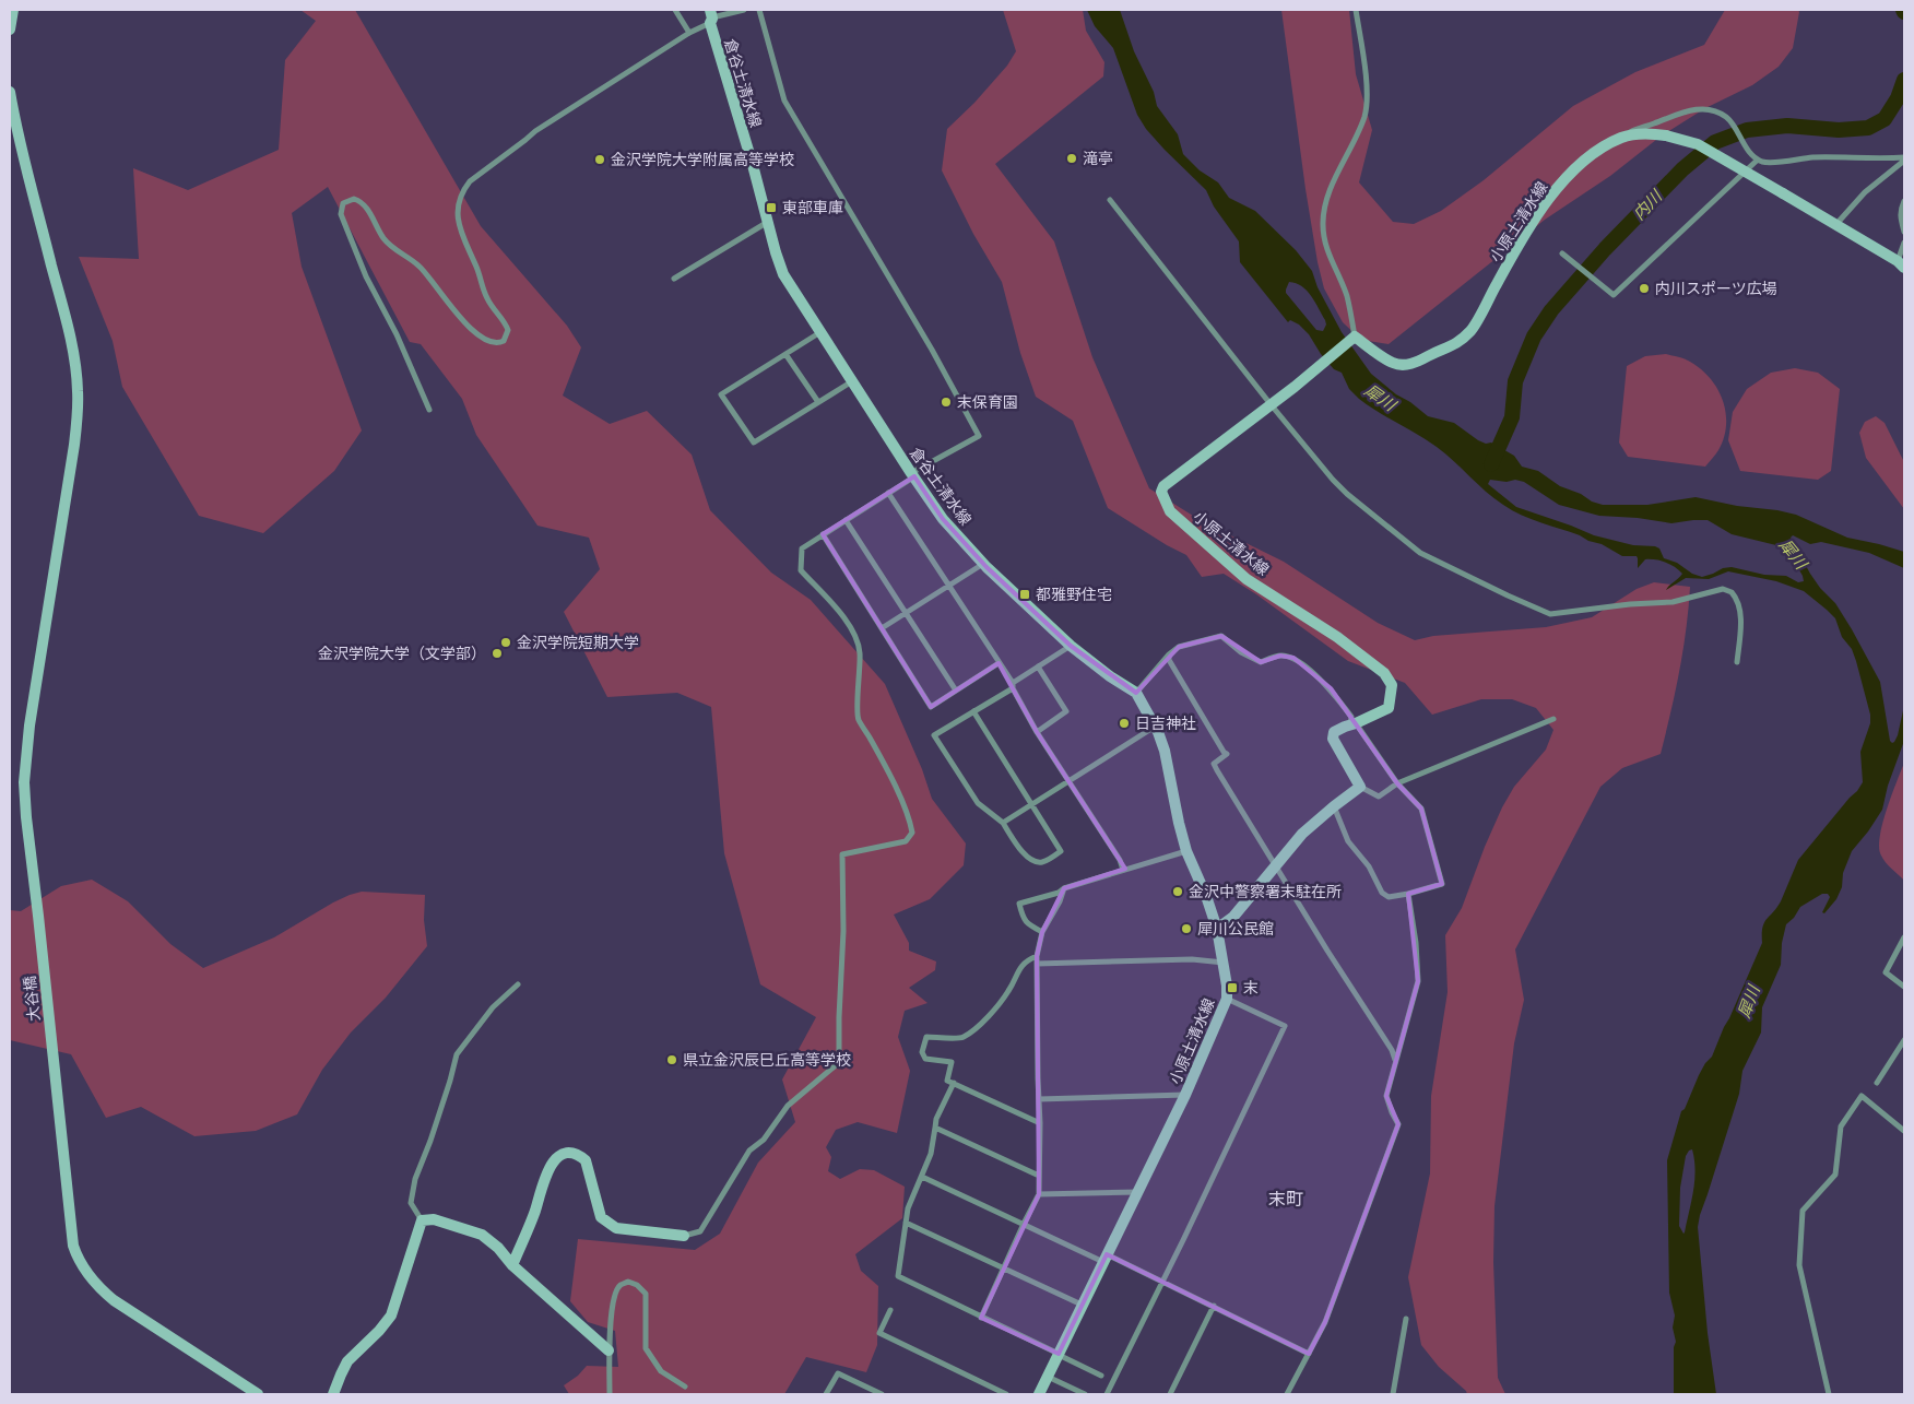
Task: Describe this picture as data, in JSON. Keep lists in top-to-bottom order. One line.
{"streets":{"main road":["倉谷土清水線","小原土清水線","大谷橋"]},"crossings":[["倉谷土清水線","小原土清水線"]],"districts":["末町"],"water":["内川","犀川"],"places":{"other":["滝亭","金沢学院大学附属高等学校","内川スポーツ広場","末保育園","金沢学院短期大学","金沢学院大学（文学部）","日吉神社","金沢中警察署末駐在所","犀川公民館","県立金沢辰巳丘高等学校"],"transit":["東部車庫","都雅野住宅","末"]}}
